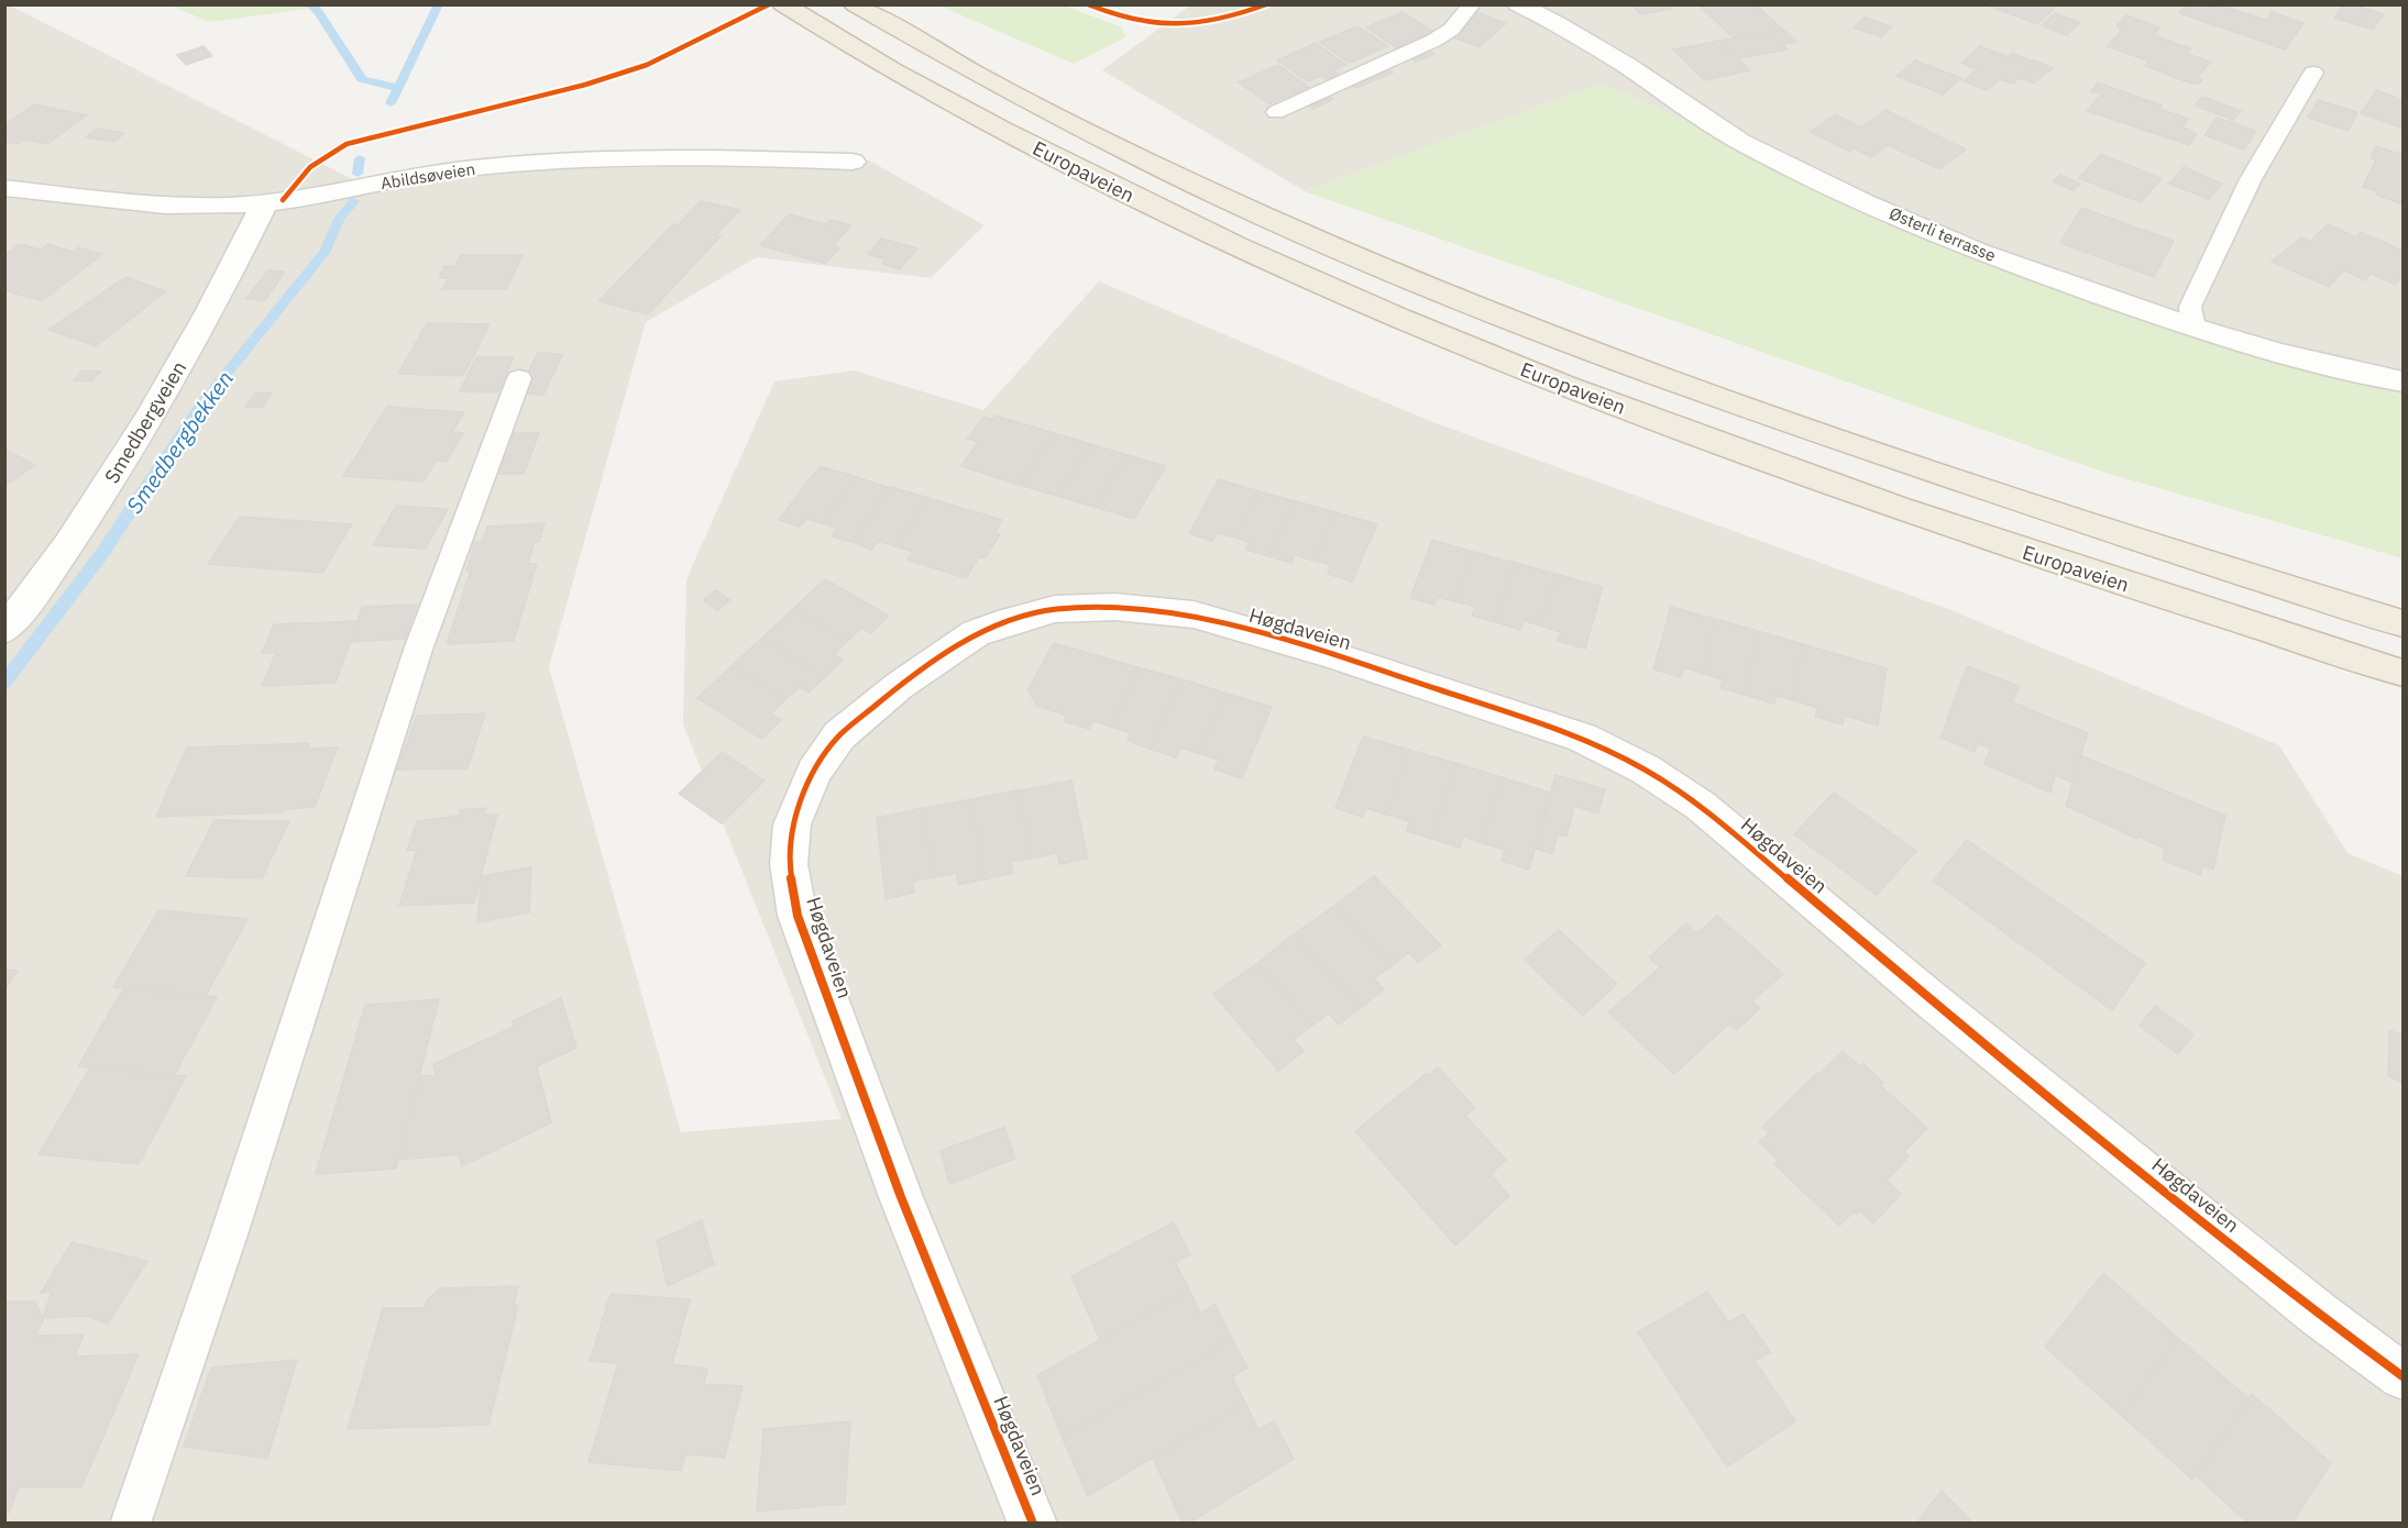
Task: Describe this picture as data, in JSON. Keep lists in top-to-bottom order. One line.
{"streets":{"highway":["Europaveien"],"street":["Abildsøveien","Østerli terrasse","Smedbergveien","Høgdaveien"]},"crossings":[["Abildsøveien","Smedbergveien"]],"water":["Smedbergbekken"]}
